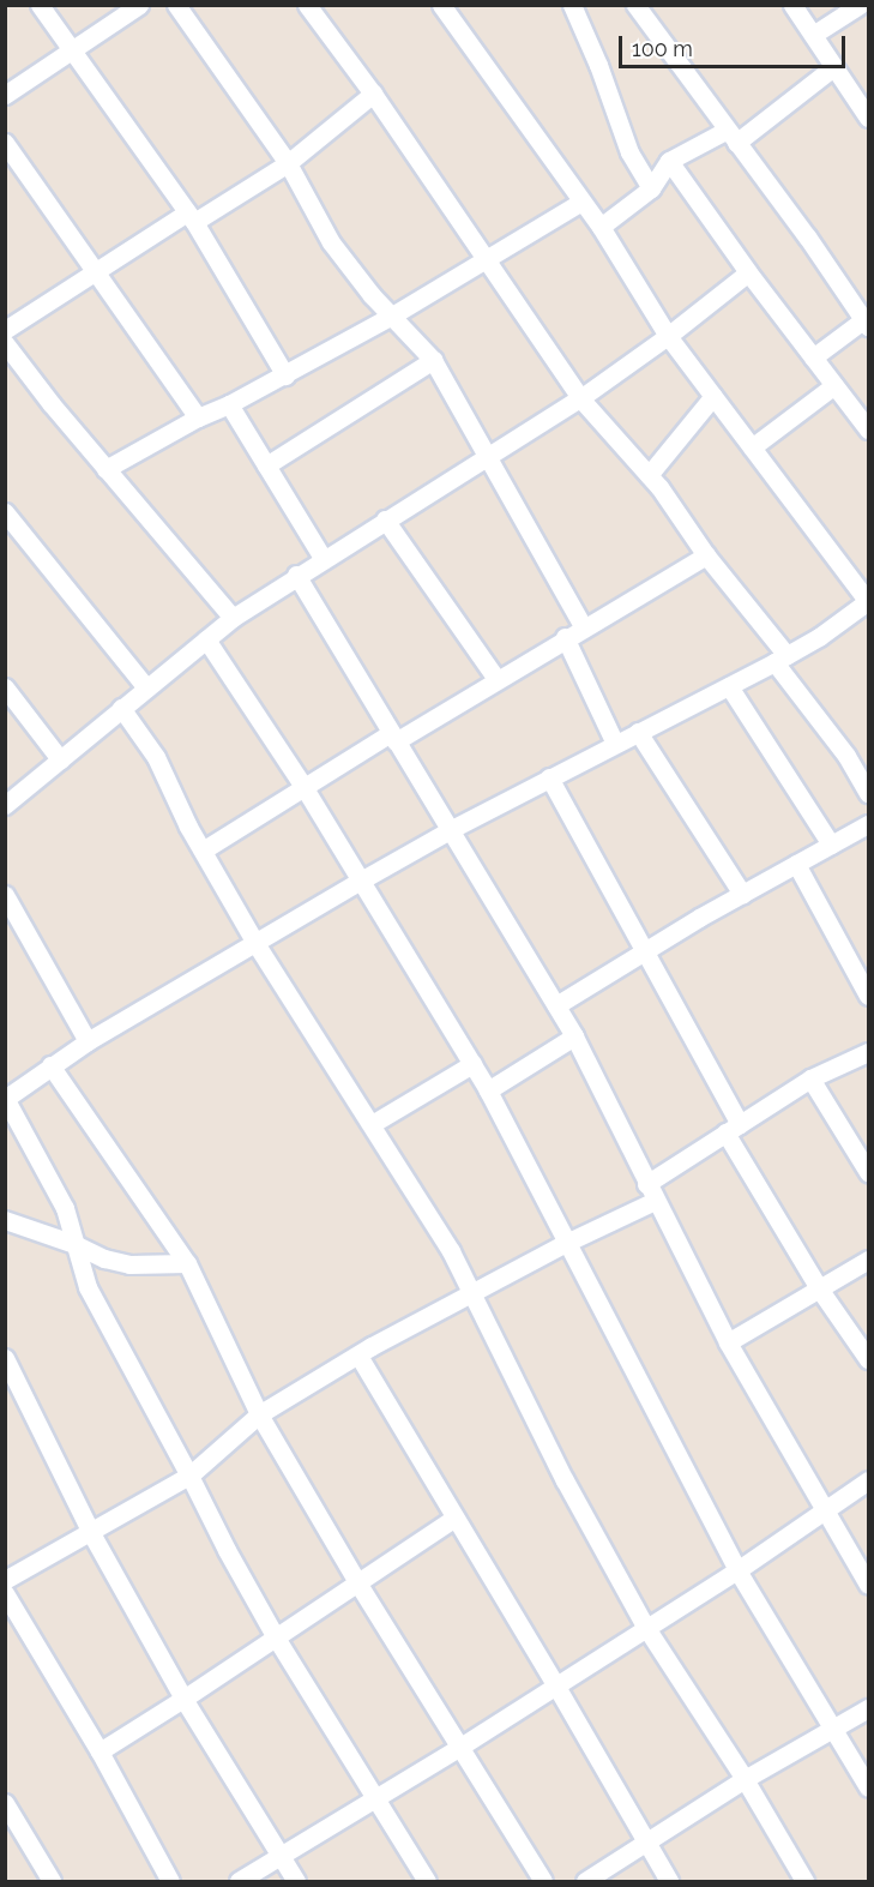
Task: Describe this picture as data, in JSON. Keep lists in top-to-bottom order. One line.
{"scale_bar":"100 m"}
